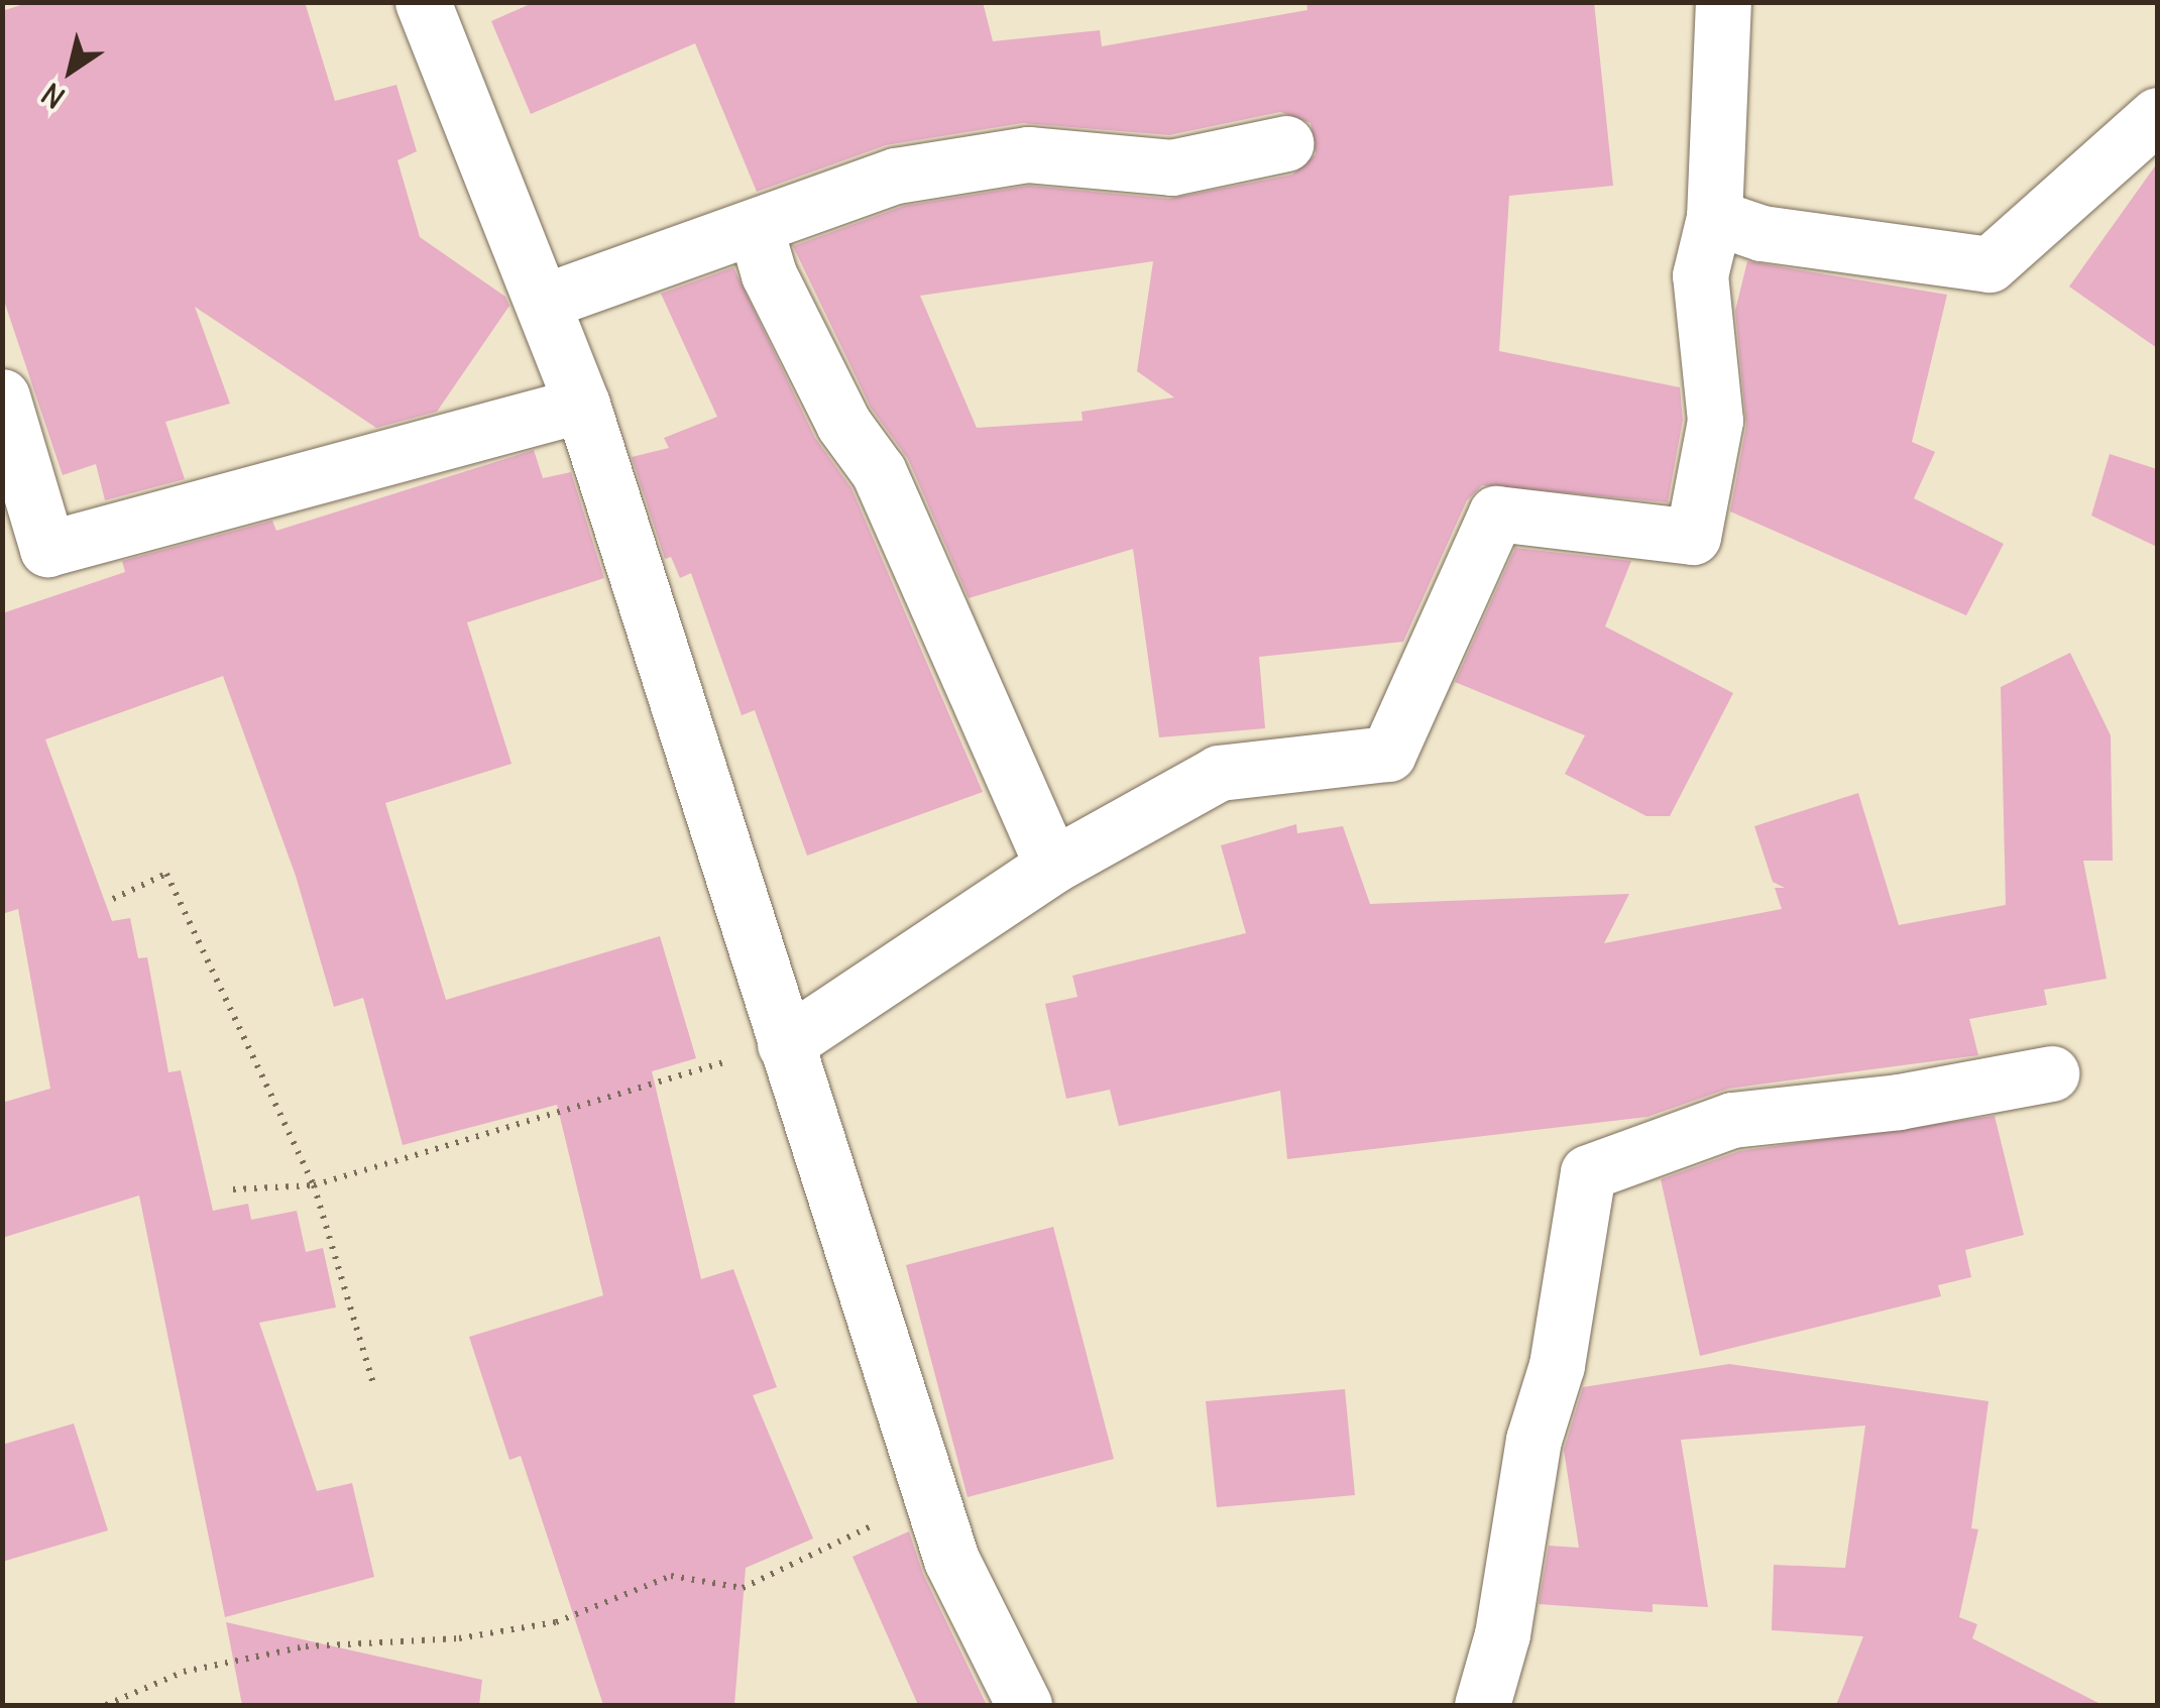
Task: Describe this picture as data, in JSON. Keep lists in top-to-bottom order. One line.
{"north":"bottom left"}
